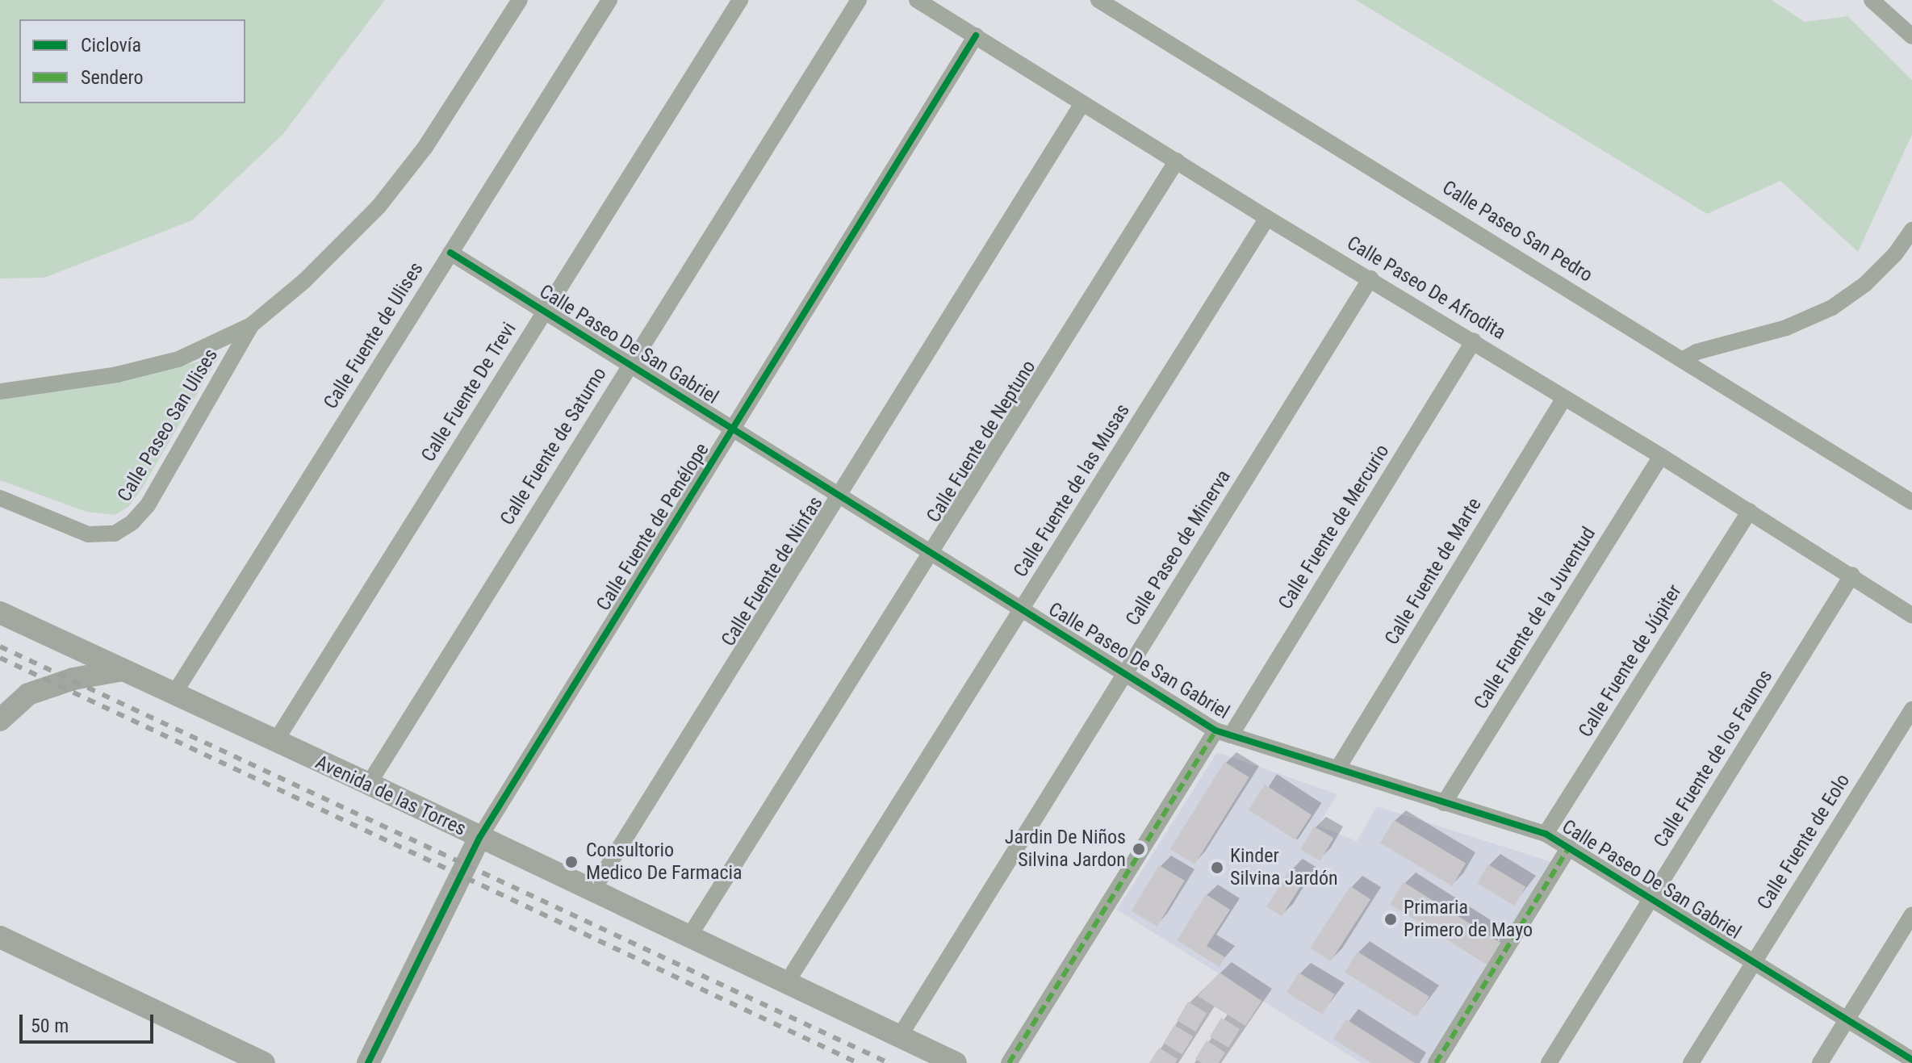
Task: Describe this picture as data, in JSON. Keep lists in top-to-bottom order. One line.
{"streets":{"main road":["Avenida de las Torres"],"street":["Calle Paseo San Pedro","Calle Paseo De Afrodita","Calle Fuente de Ulises","Calle Paseo De San Gabriel","Calle Fuente De Trevi","Calle Paseo San Ulises","Calle Fuente de Neptuno","Calle Fuente de Saturno","Calle Fuente de las Musas","Calle Fuente de Penélope","Calle Fuente de Mercurio","Calle Paseo de Minerva","Calle Fuente de Ninfas","Calle Fuente de Marte","Calle Fuente de la Juventud","Calle Fuente de Júpiter","Calle Fuente de los Faunos","Calle Fuente de Eolo"]},"crossings":[["Calle Paseo De Afrodita","Calle Fuente de Neptuno"],["Calle Paseo De Afrodita","Calle Fuente de las Musas"],["Calle Paseo De Afrodita","Calle Fuente de Penélope"],["Calle Paseo De Afrodita","Calle Fuente de Mercurio"],["Calle Paseo De Afrodita","Calle Paseo de Minerva"],["Calle Paseo De Afrodita","Calle Fuente de Ninfas"],["Calle Paseo De Afrodita","Calle Fuente de Marte"],["Calle Paseo De Afrodita","Calle Fuente de la Juventud"],["Calle Paseo De Afrodita","Calle Fuente de Júpiter"],["Calle Paseo De Afrodita","Calle Fuente de los Faunos"],["Calle Fuente de Ulises","Calle Paseo De San Gabriel"],["Calle Fuente de Ulises","Avenida de las Torres"],["Calle Paseo De San Gabriel","Calle Fuente De Trevi"],["Calle Paseo De San Gabriel","Calle Fuente de Neptuno"],["Calle Paseo De San Gabriel","Calle Fuente de Saturno"],["Calle Paseo De San Gabriel","Calle Fuente de las Musas"],["Calle Paseo De San Gabriel","Calle Fuente de Penélope"],["Calle Paseo De San Gabriel","Calle Fuente de Mercurio"],["Calle Paseo De San Gabriel","Calle Paseo de Minerva"],["Calle Paseo De San Gabriel","Calle Fuente de Ninfas"],["Calle Paseo De San Gabriel","Calle Fuente de Marte"],["Calle Paseo De San Gabriel","Calle Fuente de la Juventud"],["Calle Paseo De San Gabriel","Calle Fuente de Júpiter"],["Calle Paseo De San Gabriel","Calle Fuente de los Faunos"],["Calle Paseo De San Gabriel","Calle Fuente de Eolo"],["Calle Fuente De Trevi","Avenida de las Torres"],["Calle Fuente de Neptuno","Avenida de las Torres"],["Calle Fuente de Saturno","Avenida de las Torres"],["Calle Fuente de las Musas","Avenida de las Torres"],["Calle Fuente de Penélope","Avenida de las Torres"],["Calle Paseo de Minerva","Avenida de las Torres"],["Calle Fuente de Ninfas","Avenida de las Torres"]],"places":["Jardin De Niños Silvina Jardon","Consultorio Medico De Farmacia","Kinder Silvina Jardón","Primaria Primero de Mayo"],"legend":["Ciclovía","Sendero"],"scale_bar":"50 m"}
